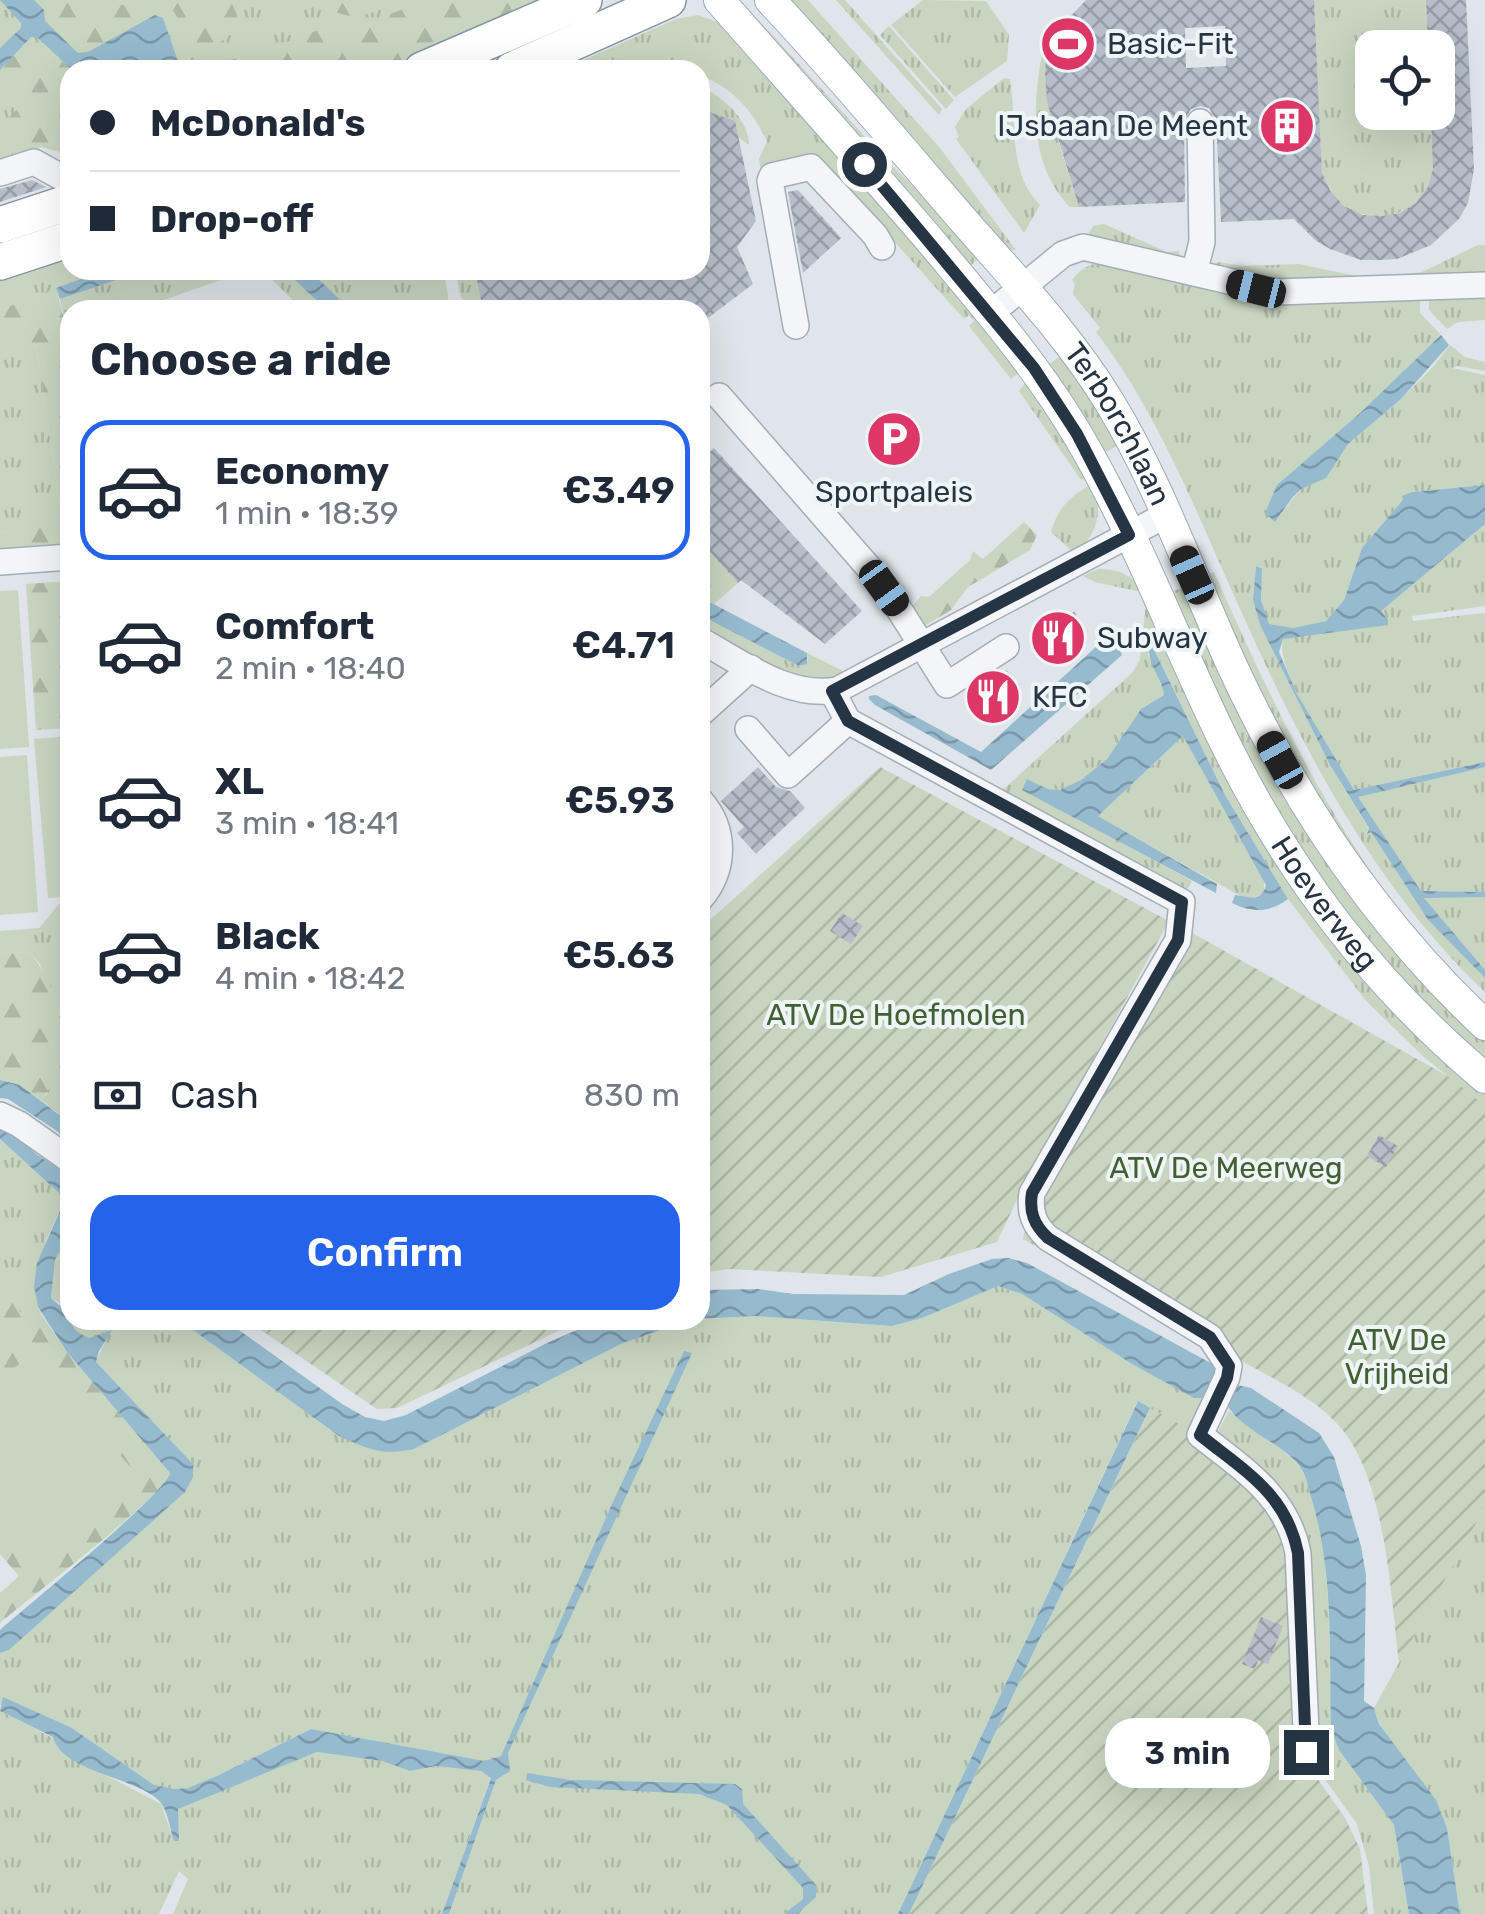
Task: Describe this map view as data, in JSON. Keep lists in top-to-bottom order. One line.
{"streets":{"main road":["Terborchlaan","Hoeverweg"]},"crossings":[["Terborchlaan","Hoeverweg"]],"parks":["ATV De Hoefmolen","ATV De Meerweg","ATV De Vrijheid"],"places":{"sports":["Basic-Fit"],"building":["IJsbaan De Meent"],"parking":["Sportpaleis"],"restaurant":["Subway","KFC"]},"page":{"banner":["McDonald's","Drop-off"],"heading":"Choose a ride","list":[{"name":"Economy","note":"1 min · 18:39","value":"€3.49"},{"name":"Comfort","note":"2 min · 18:40","value":"€4.71"},{"name":"XL","note":"3 min · 18:41","value":"€5.93"},{"name":"Black","note":"4 min · 18:42","value":"€5.63"}],"pay":["Cash","830 m"],"buttons":"Confirm","bubble":"3 min"}}
